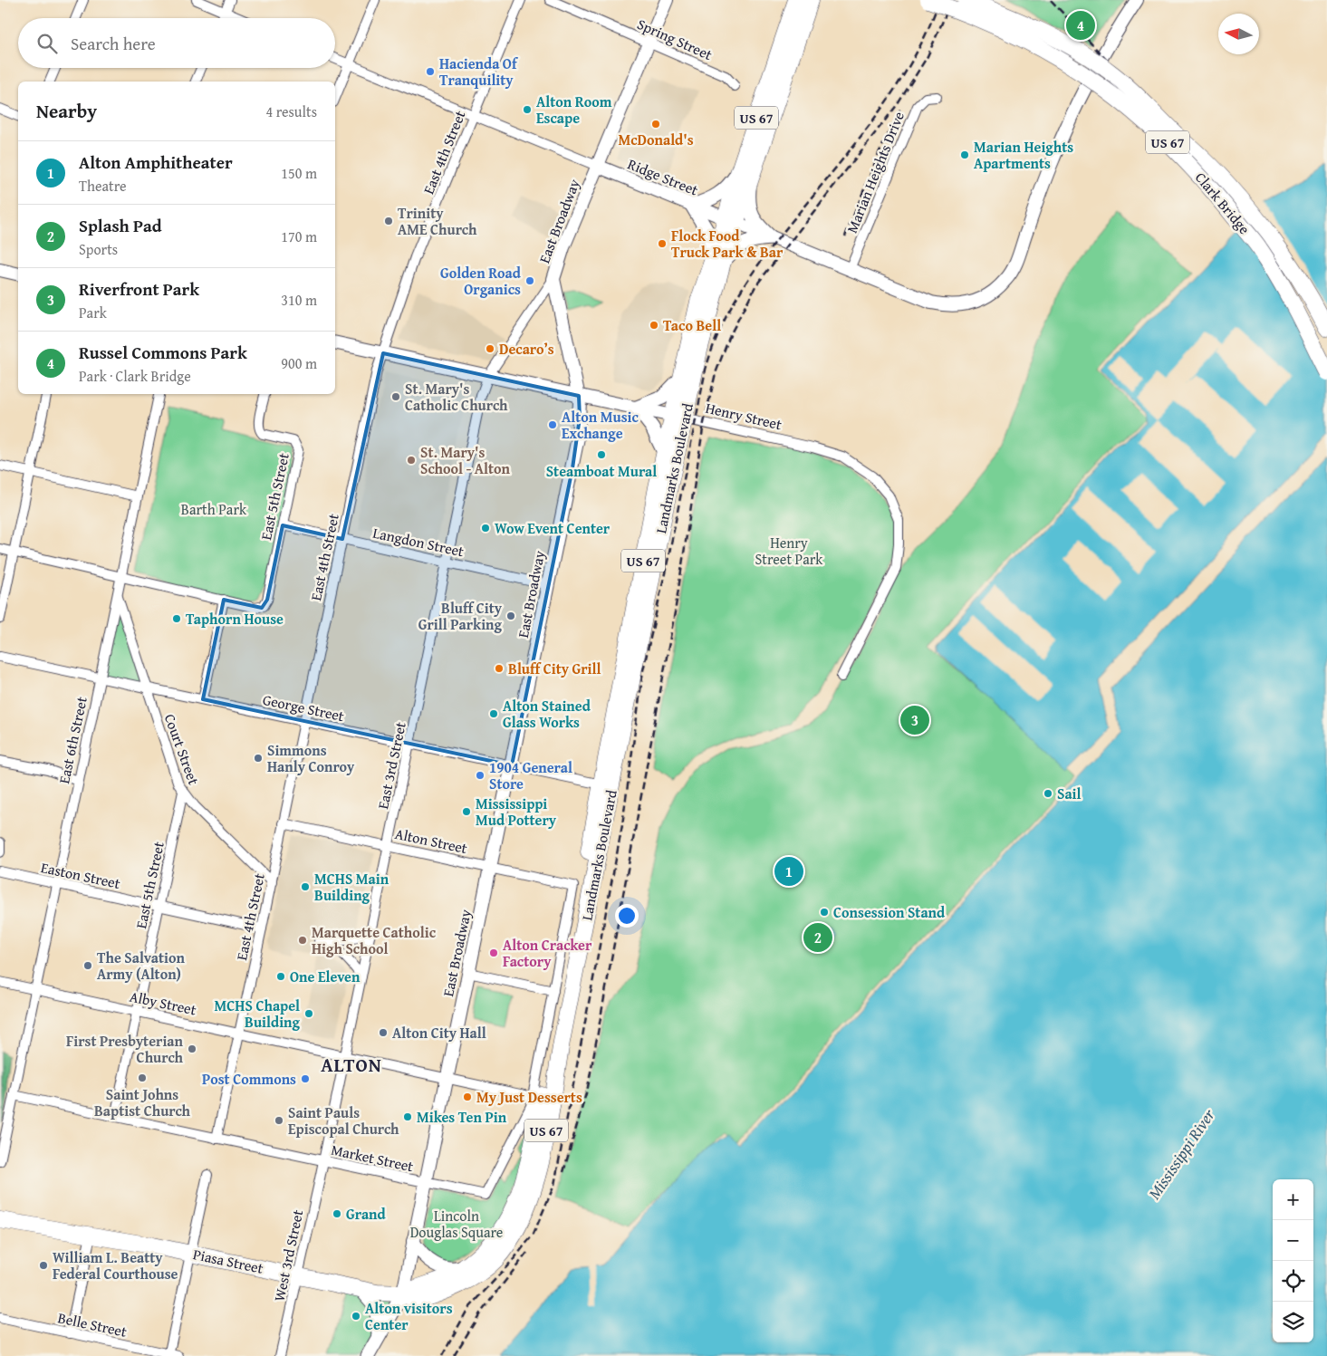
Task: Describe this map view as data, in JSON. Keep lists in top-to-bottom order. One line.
{"streets":{"highway":["US 67","Clark Bridge","Landmarks Boulevard","Piasa Street"],"street":["Spring Street","East 4th Street","Marian Heights Drive","Ridge Street","East Broadway","Henry Street","East 5th Street","Langdon Street","George Street","East 6th Street","Court Street","East 3rd Street","Alton Street","Easton Street","Alby Street","Market Street","West 3rd Street","Belle Street"]},"crossings":[["Spring Street","East Broadway"],["East 4th Street","Ridge Street"],["East 4th Street","Henry Street"],["East 4th Street","Langdon Street"],["East 4th Street","George Street"],["East 4th Street","Court Street"],["East 4th Street","Alton Street"],["East 4th Street","Easton Street"],["East 4th Street","Alby Street"],["East 4th Street","Market Street"],["Marian Heights Drive","Ridge Street"],["Ridge Street","East Broadway"],["Ridge Street","Landmarks Boulevard"],["East Broadway","Henry Street"],["East Broadway","Landmarks Boulevard"],["East Broadway","Langdon Street"],["East Broadway","George Street"],["East Broadway","East 3rd Street"],["East Broadway","Alton Street"],["East Broadway","Alby Street"],["East Broadway","Market Street"],["East Broadway","Piasa Street"],["Henry Street","Landmarks Boulevard"],["Henry Street","East 3rd Street"],["Landmarks Boulevard","George Street"],["Landmarks Boulevard","Piasa Street"],["East 5th Street","Langdon Street"],["East 5th Street","Court Street"],["East 5th Street","Easton Street"],["East 5th Street","Alby Street"],["East 5th Street","Market Street"],["Langdon Street","East 3rd Street"],["George Street","East 6th Street"],["George Street","Court Street"],["George Street","East 3rd Street"],["East 6th Street","Court Street"],["East 6th Street","Easton Street"],["East 6th Street","Alby Street"],["East 6th Street","Market Street"],["East 3rd Street","Alton Street"],["East 3rd Street","Alby Street"],["East 3rd Street","Market Street"],["East 3rd Street","West 3rd Street"],["Alby Street","Market Street"],["Market Street","West 3rd Street"],["West 3rd Street","Piasa Street"]],"districts":["ALTON"],"water":["Mississippi River"],"parks":["Barth Park","Henry Street Park","Lincoln Douglas Square"],"places":["Hacienda Of Tranquility","Alton Room Escape","McDonald's","Marian Heights Apartments","Trinity AME Church","Flock Food Truck Park & Bar","Golden Road Organics","Taco Bell","Decaro’s","St. Mary's Catholic Church","Alton Music Exchange","Steamboat Mural","St. Mary's School - Alton","Wow Event Center","Bluff City Grill Parking","Taphorn House","Bluff City Grill","Alton Stained Glass Works","Simmons Hanly Conroy","1904 General Store","Sail","Mississippi Mud Pottery","MCHS Main Building","Consession Stand","Marquette Catholic High School","Alton Cracker Factory","The Salvation Army (Alton)","One Eleven","MCHS Chapel Building","Alton City Hall","First Presbyterian Church","Saint Johns Baptist Church","Post Commons","My Just Desserts","Mikes Ten Pin","Saint Pauls Episcopal Church","Grand","William L. Beatty Federal Courthouse","Alton visitors Center"],"north":"left","page":{"pins":["4","3","1","2"],"search":"Search here","heading":["Nearby","4 results"],"list":[{"mark":"1","name":"Alton Amphitheater","note":"Theatre","value":"150 m"},{"mark":"2","name":"Splash Pad","note":"Sports","value":"170 m"},{"mark":"3","name":"Riverfront Park","note":"Park","value":"310 m"},{"mark":"4","name":"Russel Commons Park","note":"Park · Clark Bridge","value":"900 m"}],"map_buttons":["+","−"]}}
